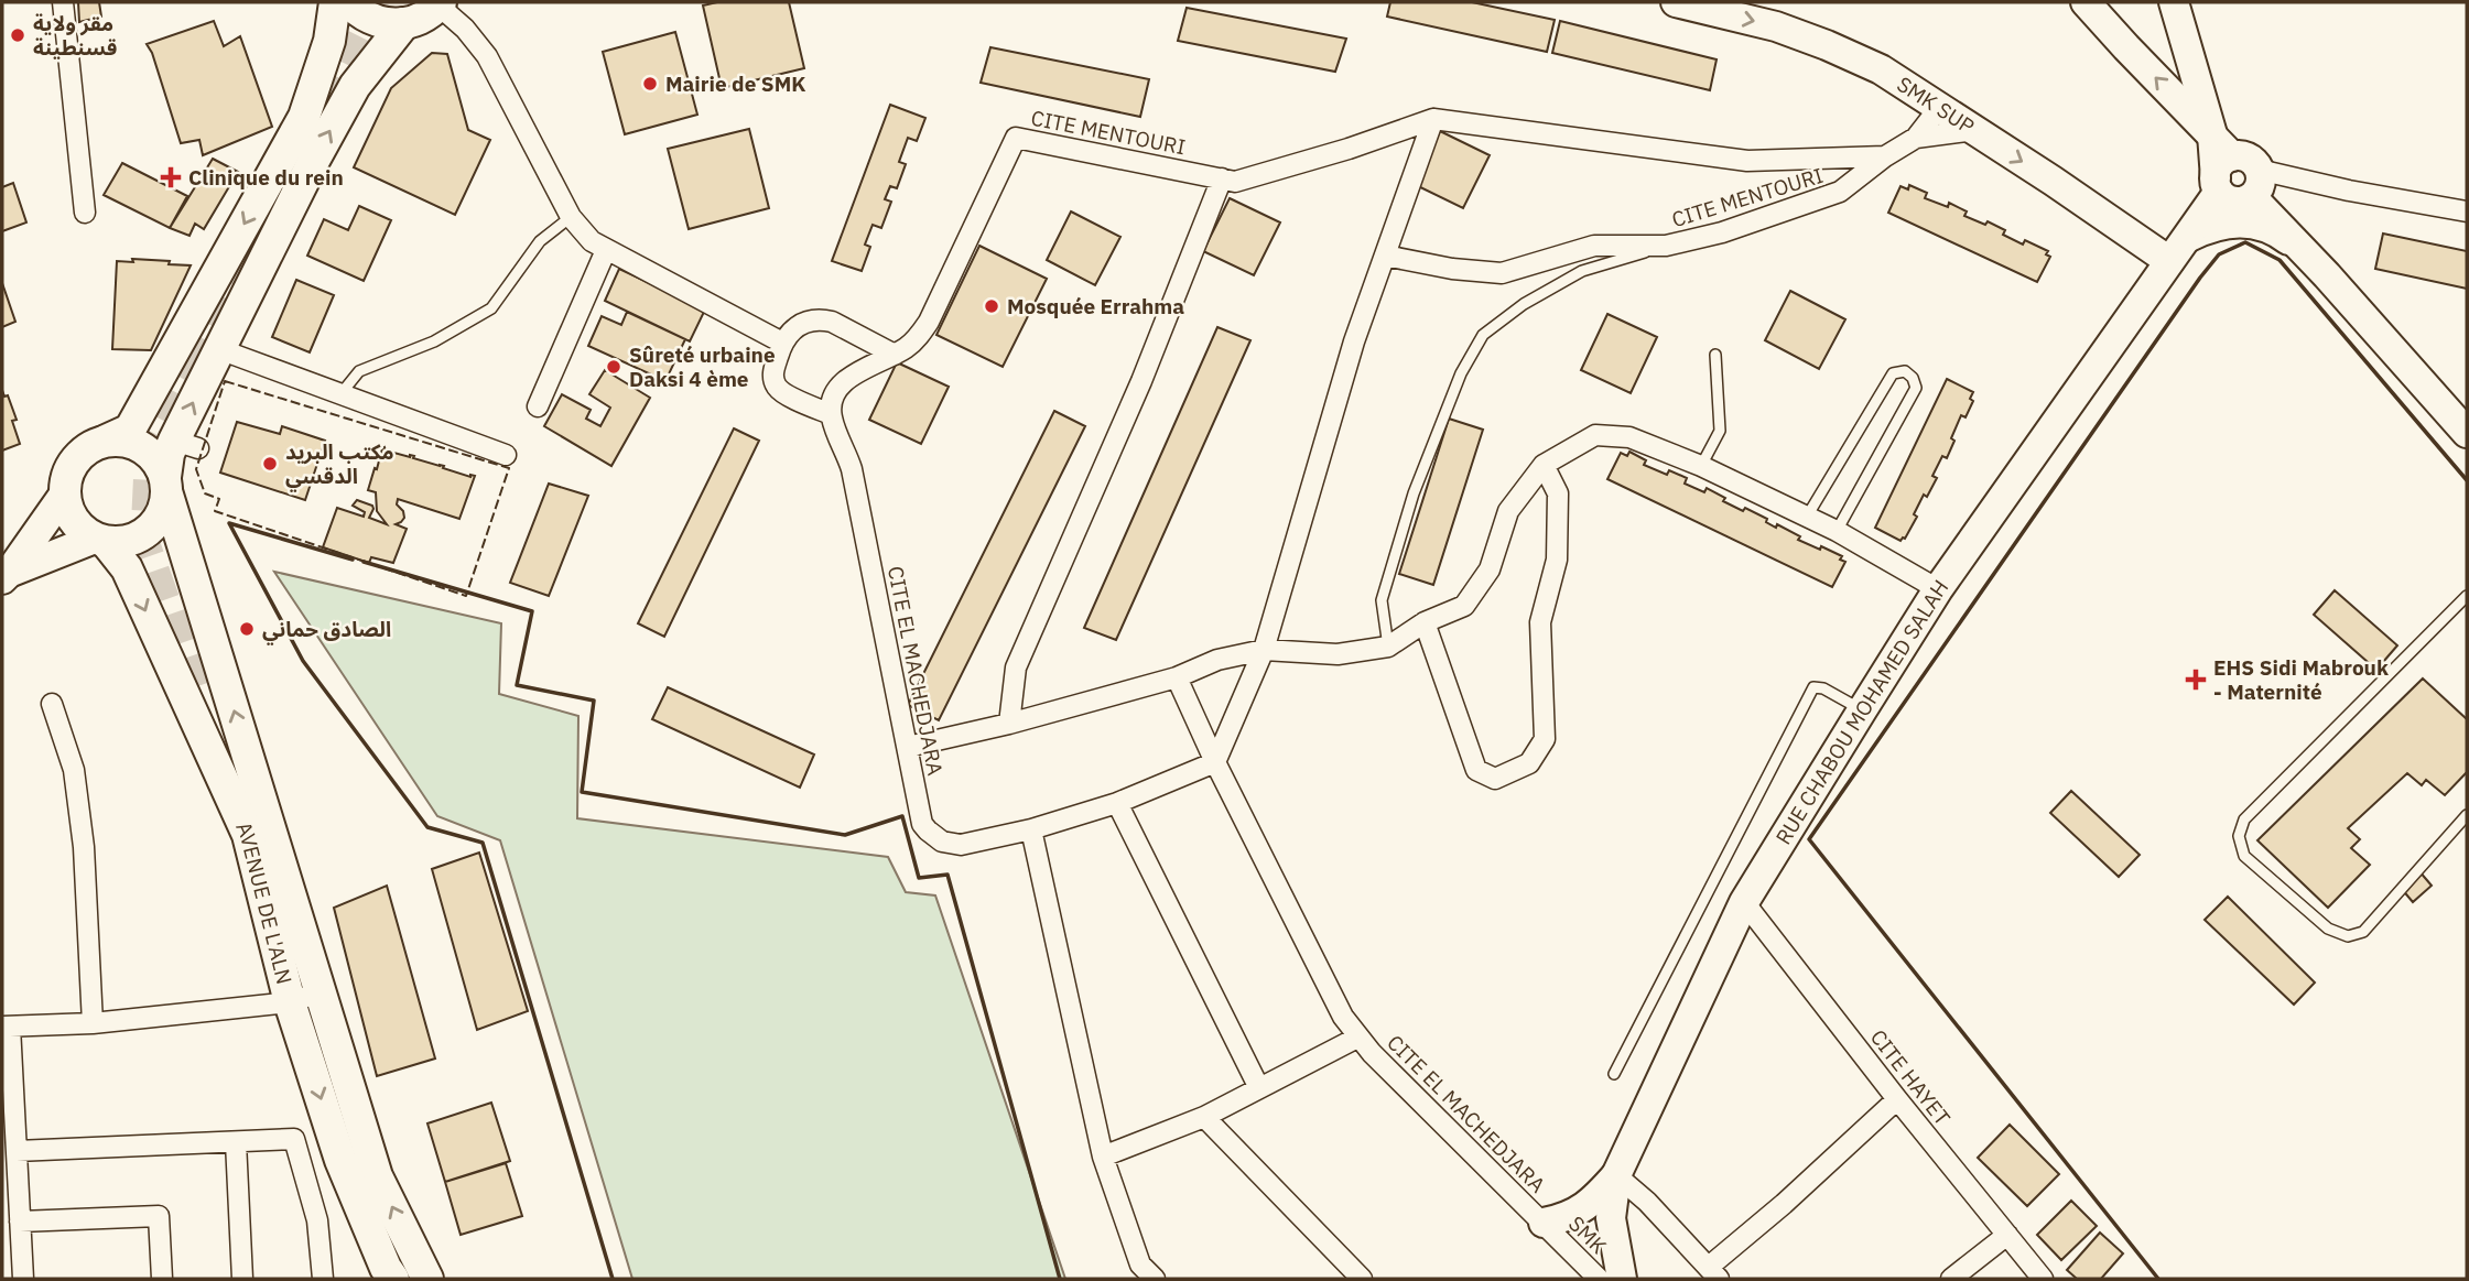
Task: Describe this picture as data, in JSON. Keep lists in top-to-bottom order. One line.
{"streets":{"main road":["SMK SUP","RUE CHABOU MOHAMED SALAH","AVENUE DE L'ALN"],"street":["CITE MENTOURI","CITE EL MACHEDJARA","CITE HAYET","SMK"]},"crossings":[["SMK SUP","CITE MENTOURI"],["SMK SUP","RUE CHABOU MOHAMED SALAH"],["CITE MENTOURI","CITE EL MACHEDJARA"],["CITE EL MACHEDJARA","SMK"],["RUE CHABOU MOHAMED SALAH","CITE HAYET"]],"places":{"other":["مقر ولاية قسنطينة","Mairie de SMK","Mosquée Errahma","Sûreté urbaine Daksi 4 ème","مكتب البريد الدقسي","الصادق حماني"],"health":["Clinique du rein","EHS Sidi Mabrouk - Maternité"]}}
